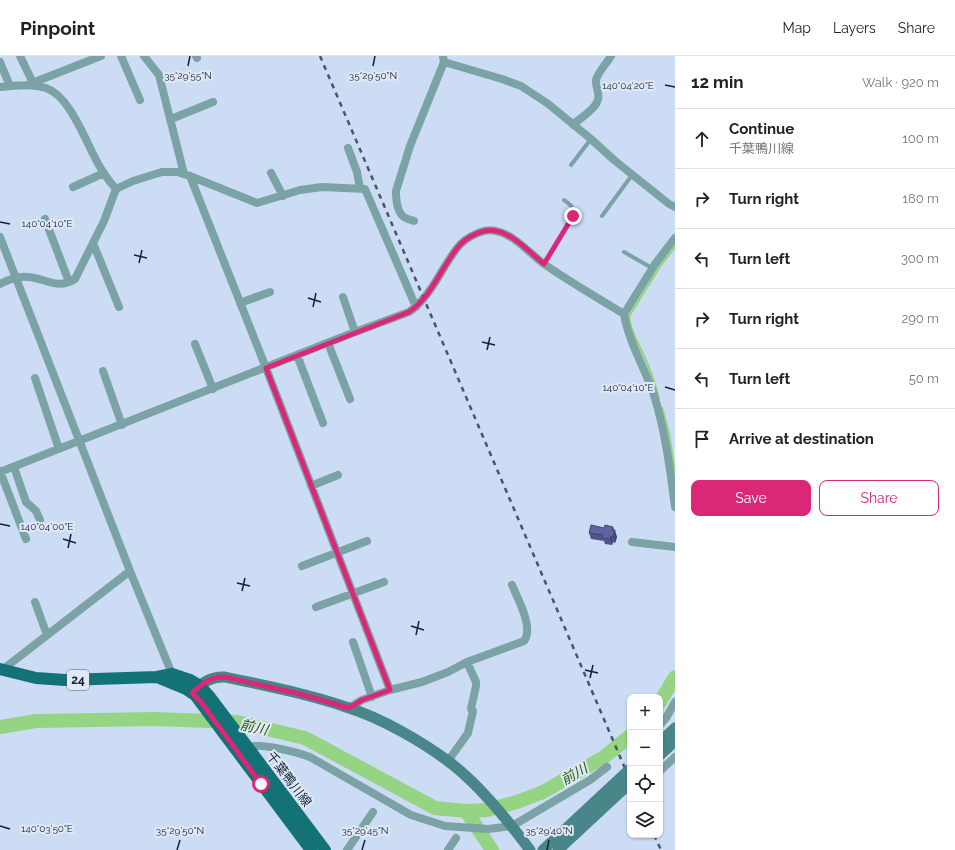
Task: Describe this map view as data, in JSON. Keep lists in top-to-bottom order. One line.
{"streets":{"main road":["24","千葉鴨川線"]},"water":["前川"],"page":{"header":"Pinpoint","nav":["Map","Layers","Share"],"heading":["12 min","Walk · 920 m"],"list":[["Continue","千葉鴨川線","100 m"],["Turn right","180 m"],["Turn left","300 m"],["Turn right","290 m"],["Turn left","50 m"],"Arrive at destination"],"buttons":["Save","Share"],"map_buttons":["+","−"]},"coordinates":["35°29'55\"N","35°29'50\"N","140°04'20\"E","140°04'10\"E","140°04'00\"E","140°03'50\"E","35°29'45\"N","35°29'40\"N"]}
